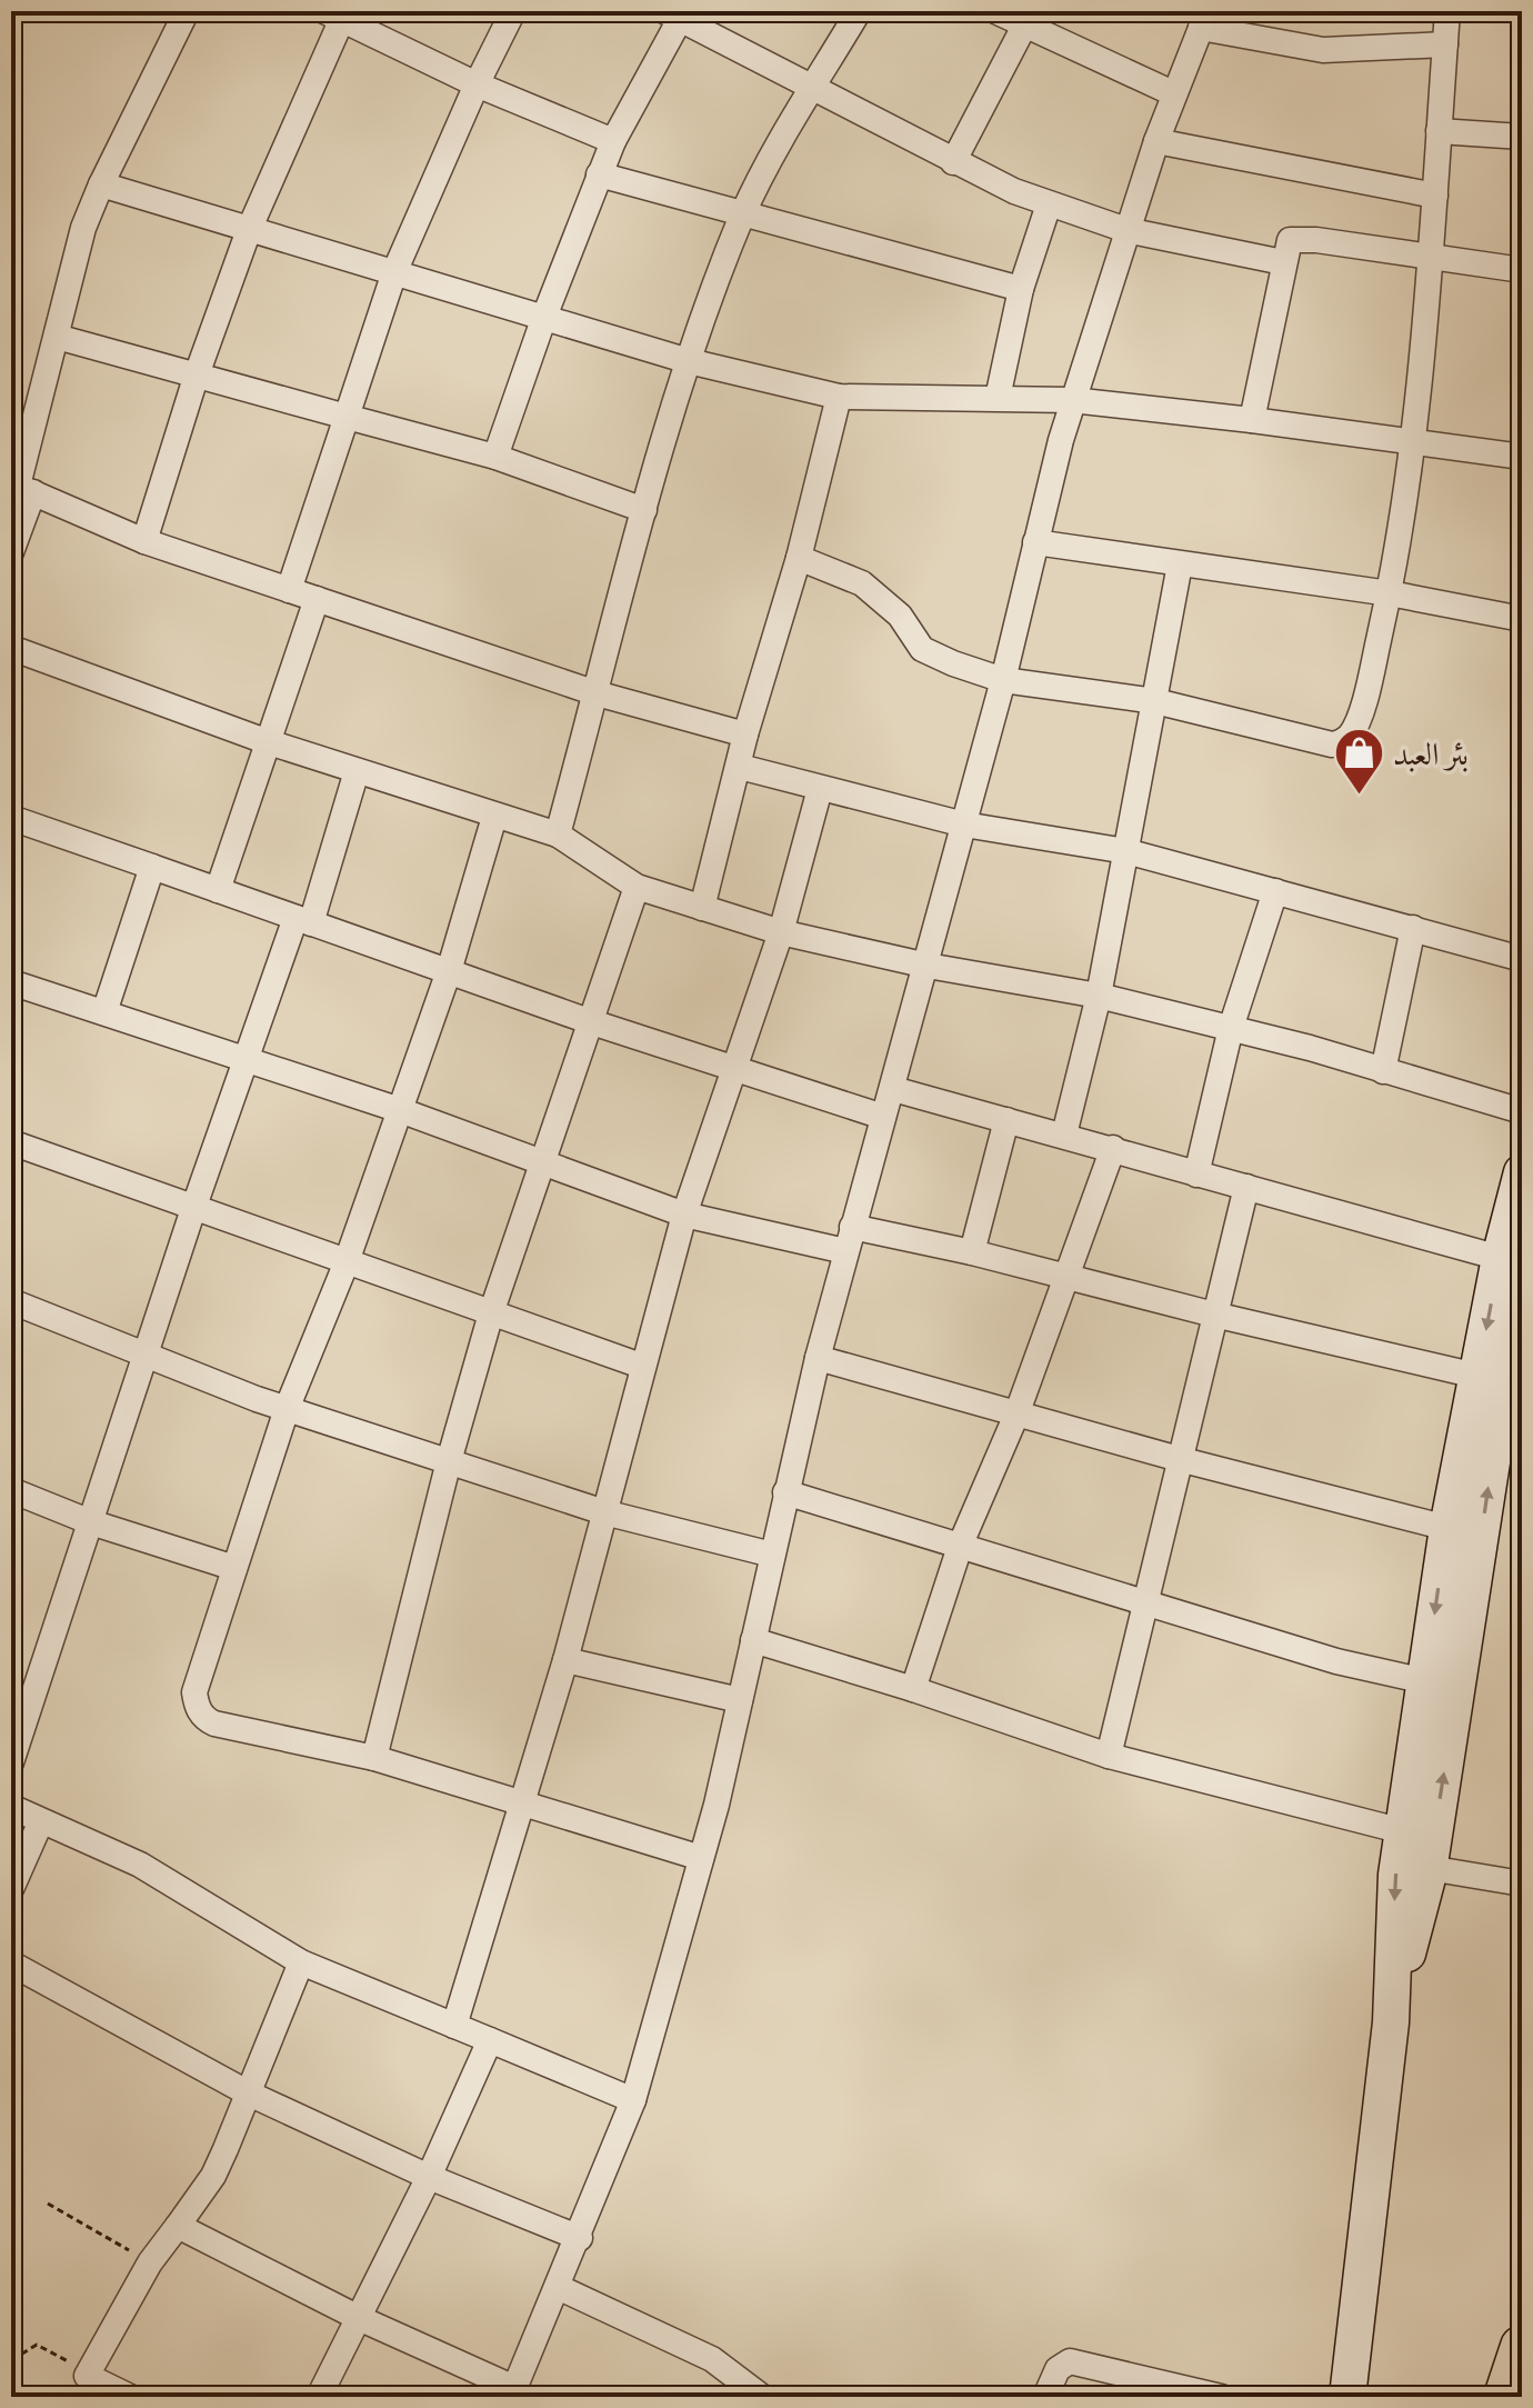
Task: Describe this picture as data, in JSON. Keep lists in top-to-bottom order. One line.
{"places":{"shop":["بئر العبد"]}}
